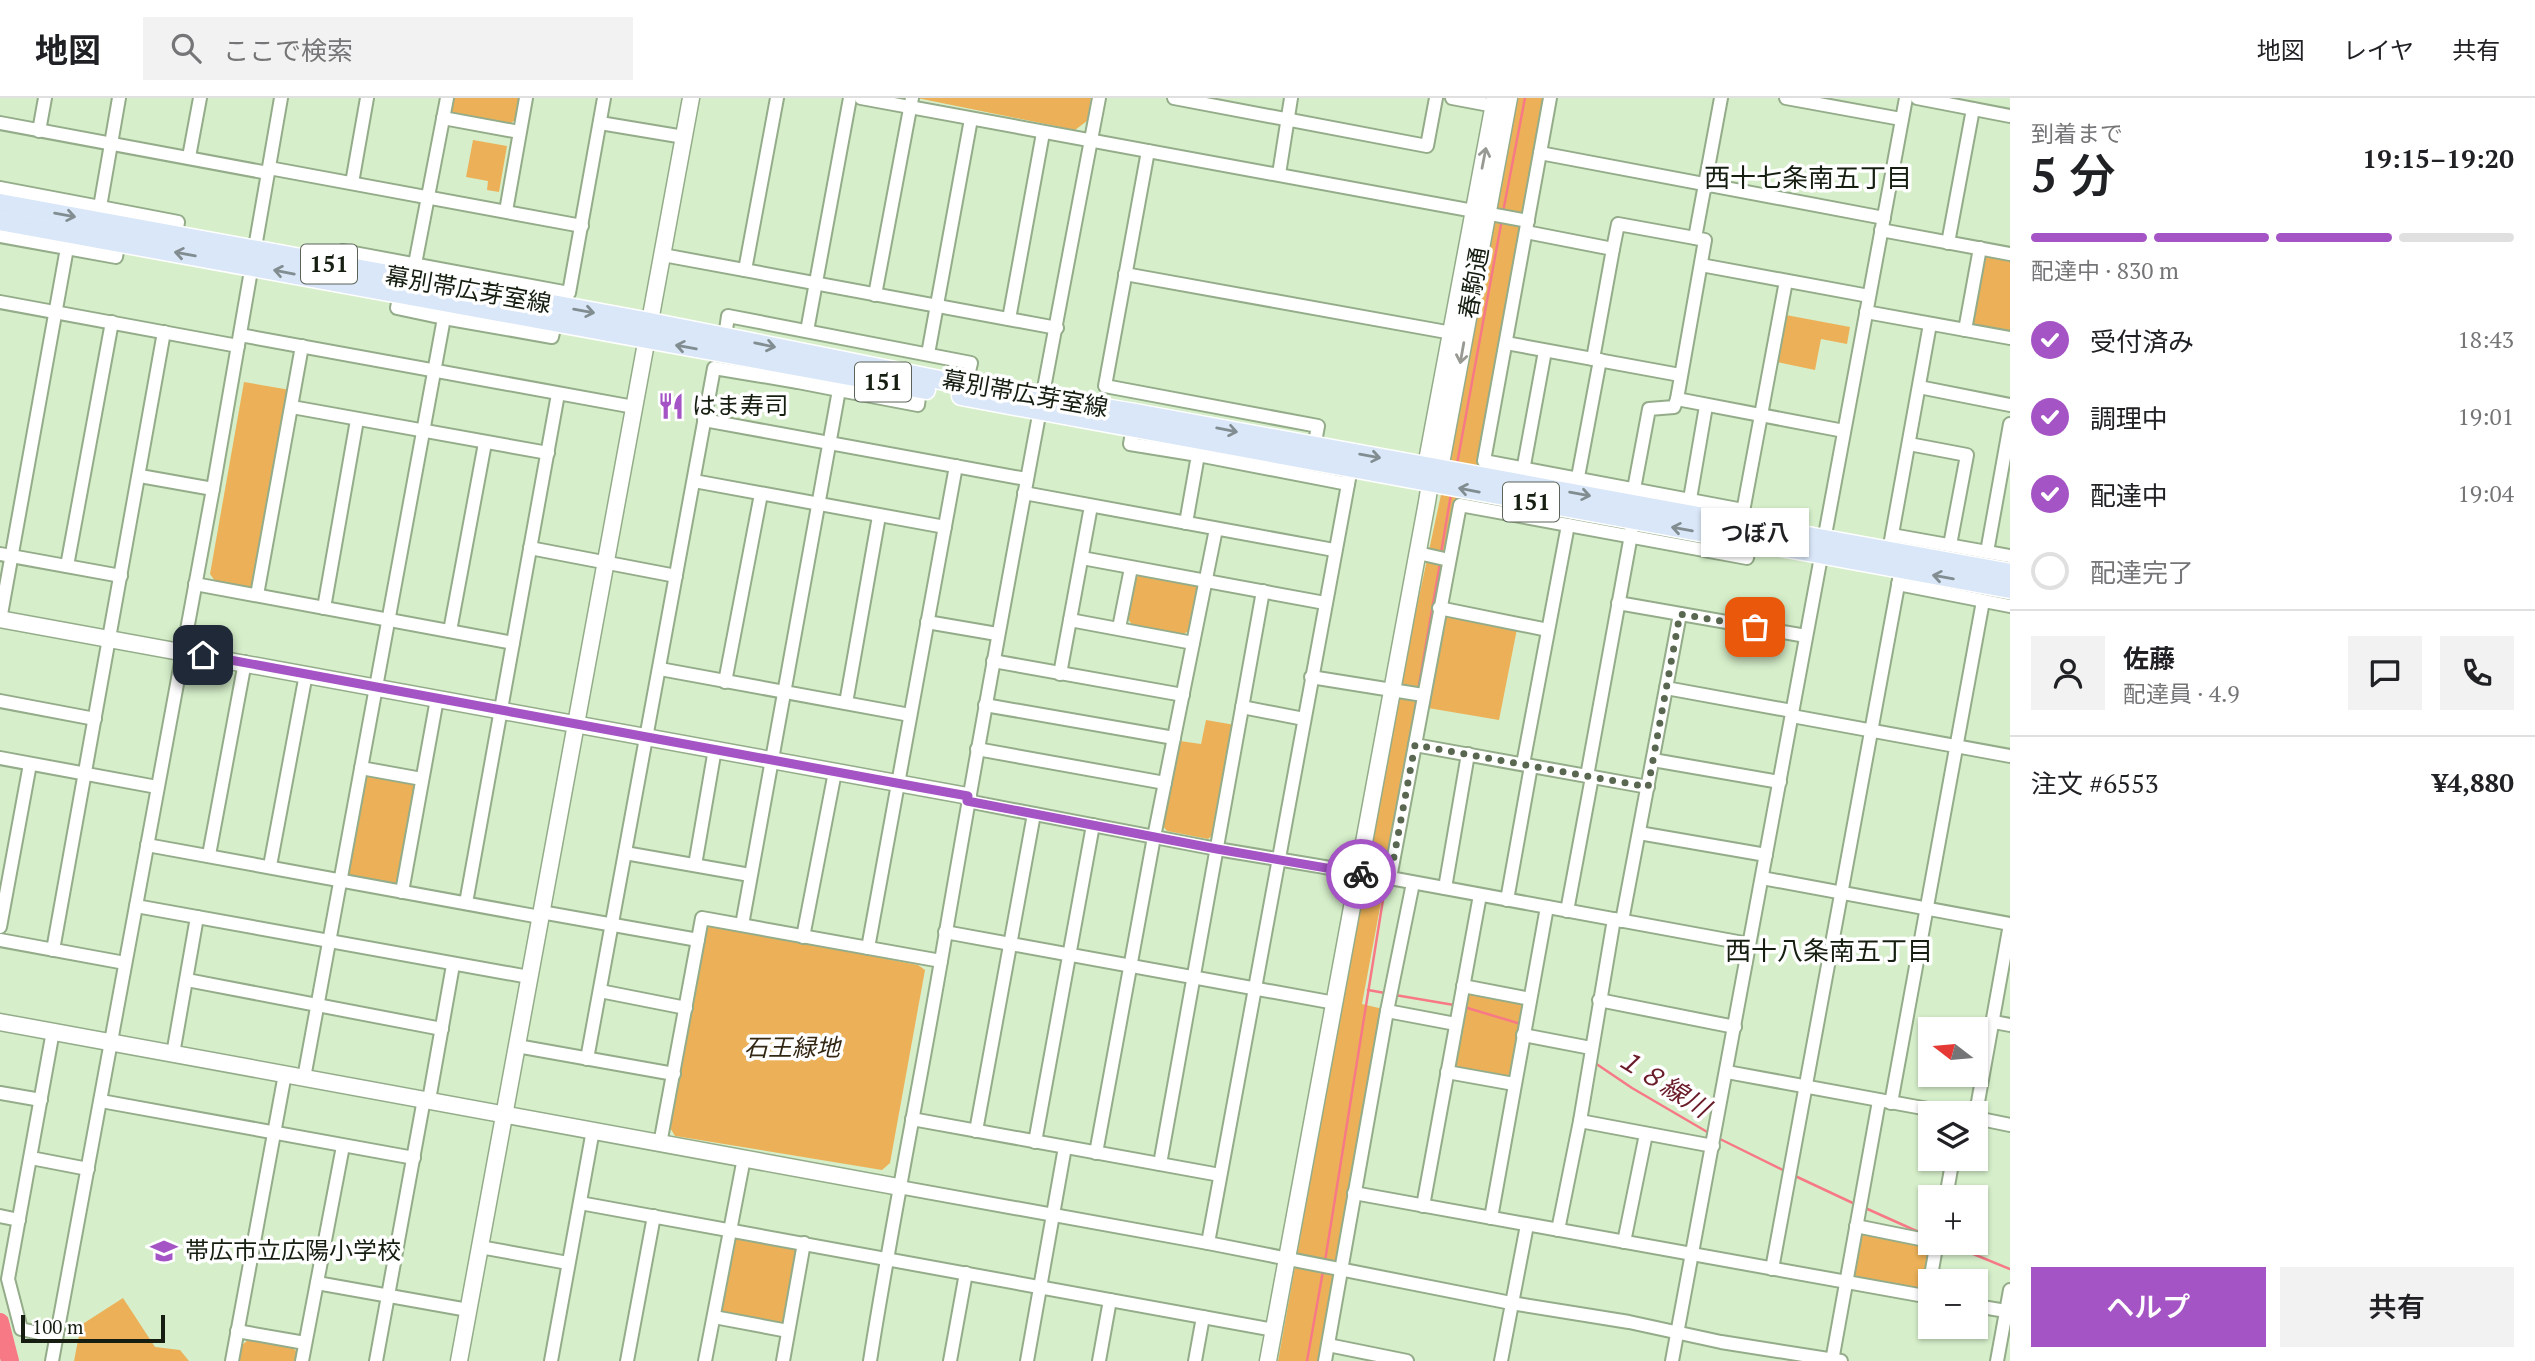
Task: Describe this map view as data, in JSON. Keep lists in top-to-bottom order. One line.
{"streets":{"main road":["151","幕別帯広芽室線"],"street":["春駒通"]},"crossings":[["春駒通","幕別帯広芽室線"]],"districts":["西十七条南五丁目","西十八条南五丁目"],"water":["１８線川"],"parks":["石王緑地"],"places":{"restaurant":["はま寿司"],"other":["つぼ八"],"school or university":["帯広市立広陽小学校"]},"scale_bar":"100 m","north":"left","page":{"header":"地図","search":"ここで検索","nav":["地図","レイヤ","共有"],"heading":["5 分","到着まで","19:15–19:20"],"panel":["佐藤","配達員 · 4.9","注文 #6553","¥4,880"],"bar":"配達中 · 830 m","list":[["受付済み","18:43"],["調理中","19:01"],["配達中","19:04"],"配達完了"],"bubble":"つぼ八","map_buttons":["+","−"],"buttons":["ヘルプ","共有"],"scale":"100 m"}}
